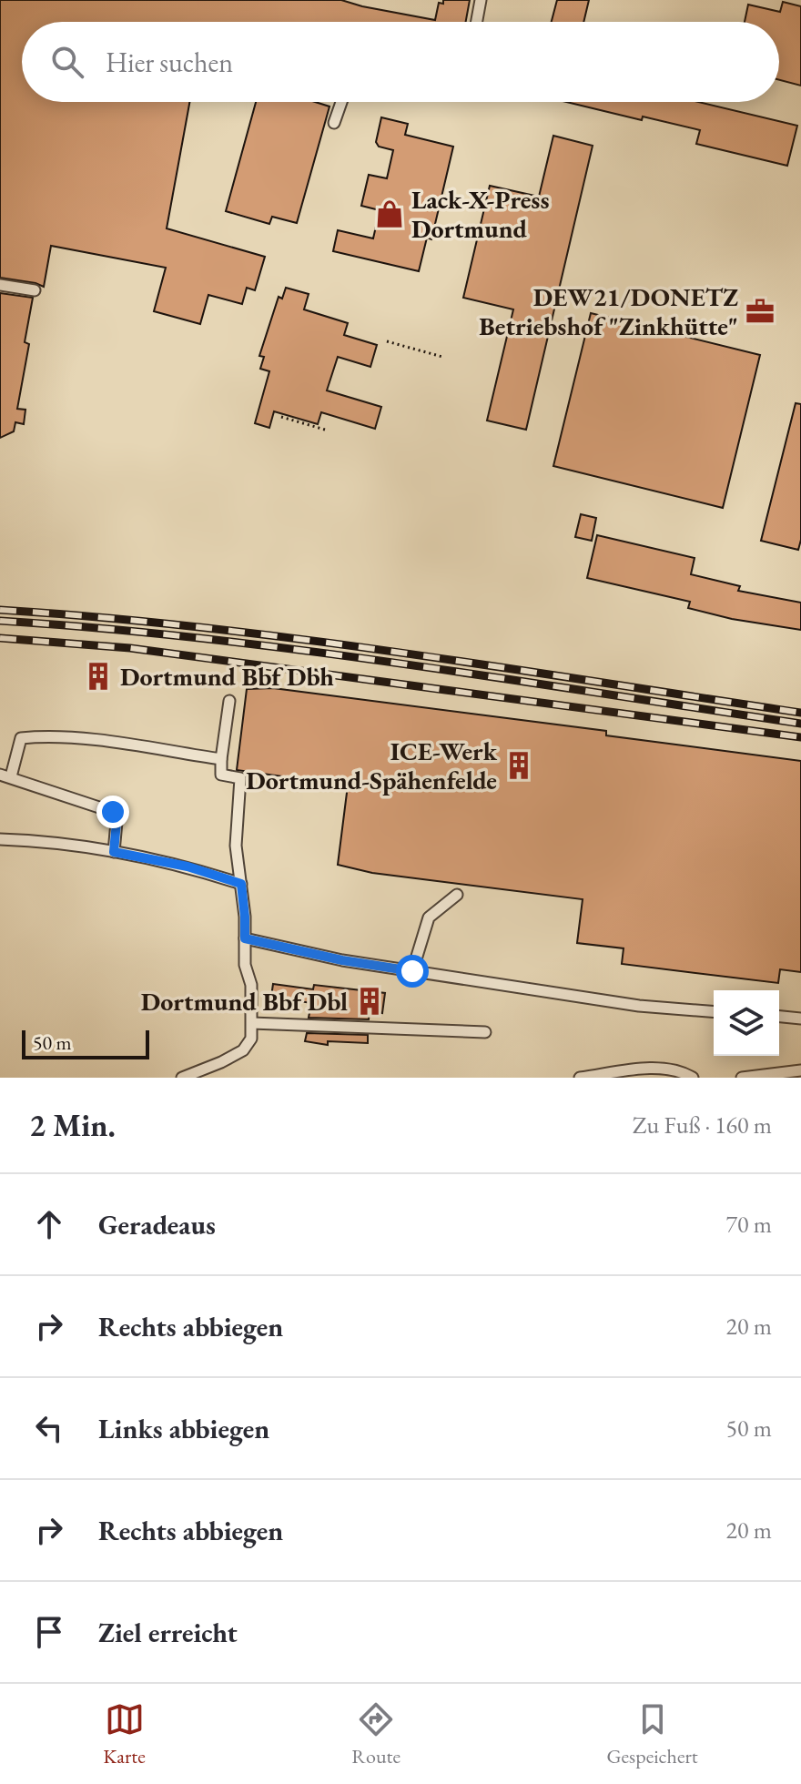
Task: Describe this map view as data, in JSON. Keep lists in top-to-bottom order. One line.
{"places":{"shop":["Lack-X-Press Dortmund"],"office":["DEW21/DONETZ Betriebshof \"Zinkhütte\""],"building":["Dortmund Bbf Dbh","ICE-Werk Dortmund-Spähenfelde","Dortmund Bbf Dbl"]},"scale_bar":"50 m","page":{"search":"Hier suchen","scale":"50 m","heading":["2 Min.","Zu Fuß · 160 m"],"list":[["Geradeaus","70 m"],["Rechts abbiegen","20 m"],["Links abbiegen","50 m"],["Rechts abbiegen","20 m"],"Ziel erreicht"],"nav":["Karte","Route","Gespeichert"]}}
